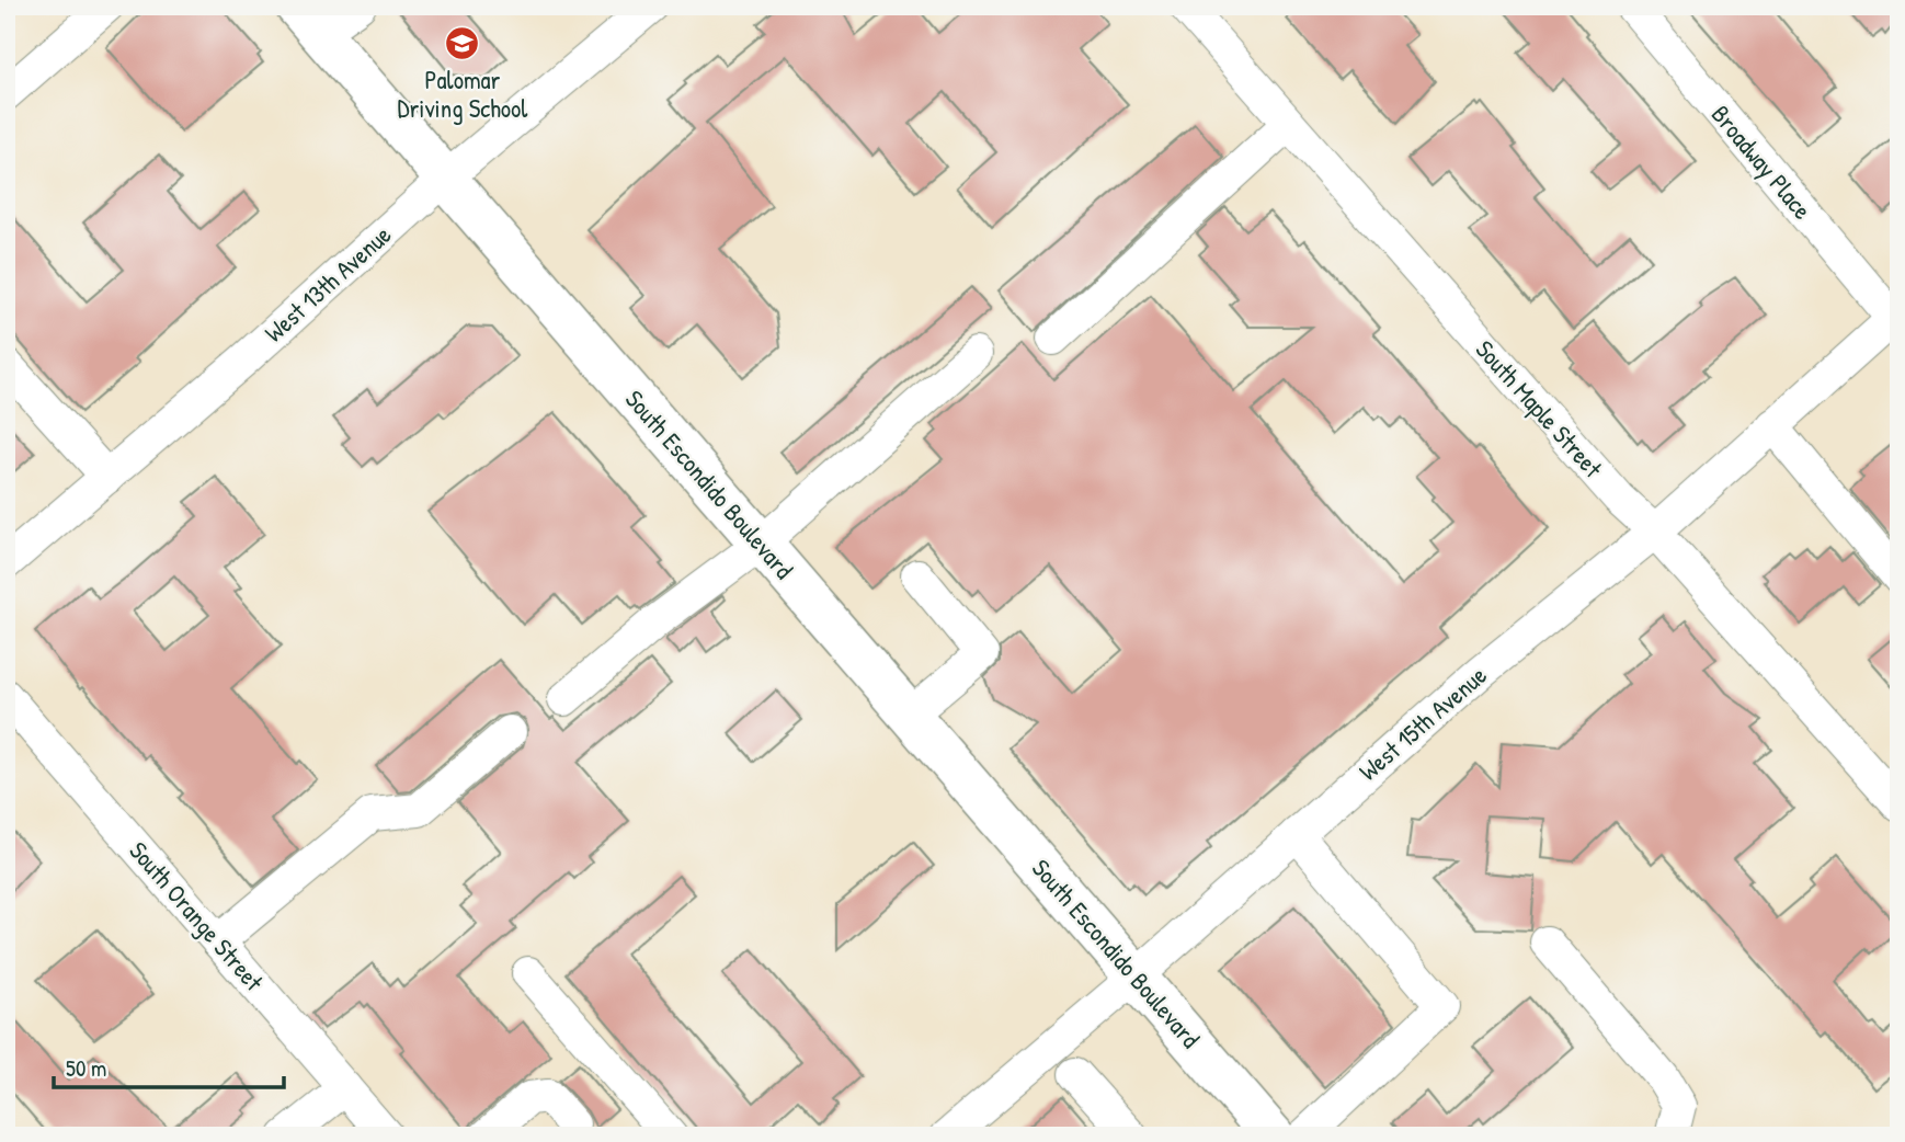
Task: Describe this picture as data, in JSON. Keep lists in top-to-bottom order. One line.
{"streets":{"main road":["South Escondido Boulevard"],"street":["Broadway Place","West 13th Avenue","South Maple Street","West 15th Avenue","South Orange Street"]},"crossings":[["Broadway Place","West 15th Avenue"],["West 13th Avenue","South Escondido Boulevard"],["South Maple Street","West 15th Avenue"],["South Escondido Boulevard","West 15th Avenue"]],"places":{"school or university":["Palomar Driving School"]},"scale_bar":"50 m"}
